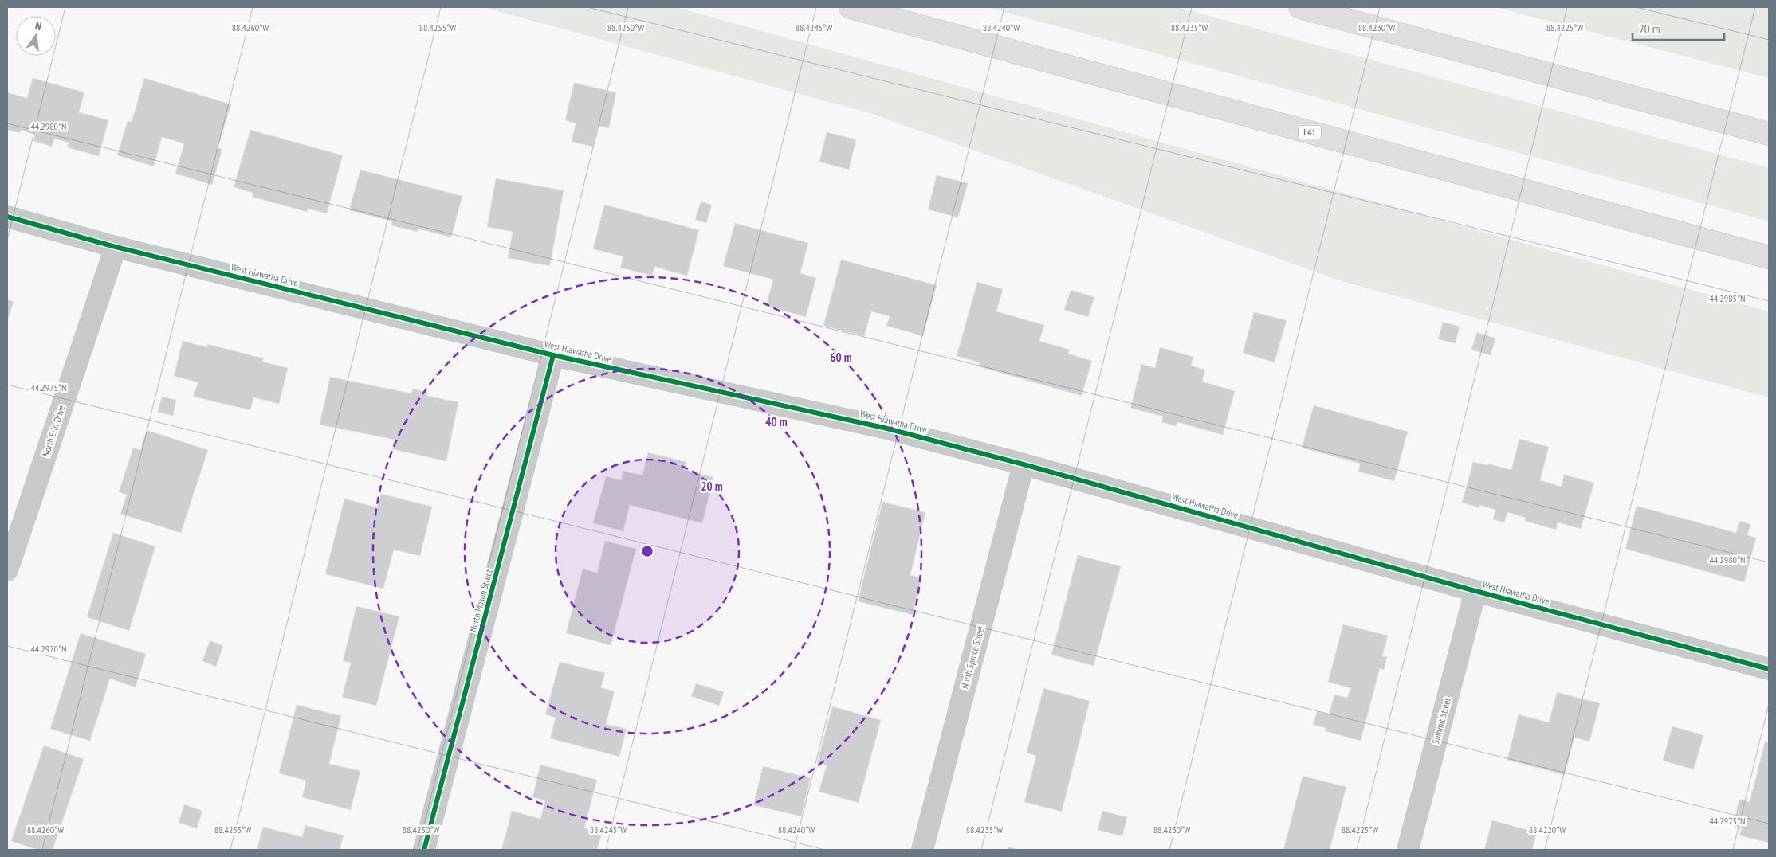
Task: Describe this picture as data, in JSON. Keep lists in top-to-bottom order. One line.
{"streets":{"highway":["I 41"],"street":["West Hiawatha Drive","North Erin Drive","North Mason Street","North Spruce Street","Summit Street"]},"crossings":[["West Hiawatha Drive","North Erin Drive"],["West Hiawatha Drive","North Mason Street"],["West Hiawatha Drive","North Spruce Street"],["West Hiawatha Drive","Summit Street"]],"scale_bar":"20 m","north":"top","coordinates":["88.4235°W","88.4230°W","88.4260°W","88.4255°W","88.4250°W","88.4245°W","88.4240°W","88.4225°W","44.2980°N","44.2985°N","44.2975°N","44.2970°N","88.4220°W"],"rings":["60 m","40 m","20 m"]}
